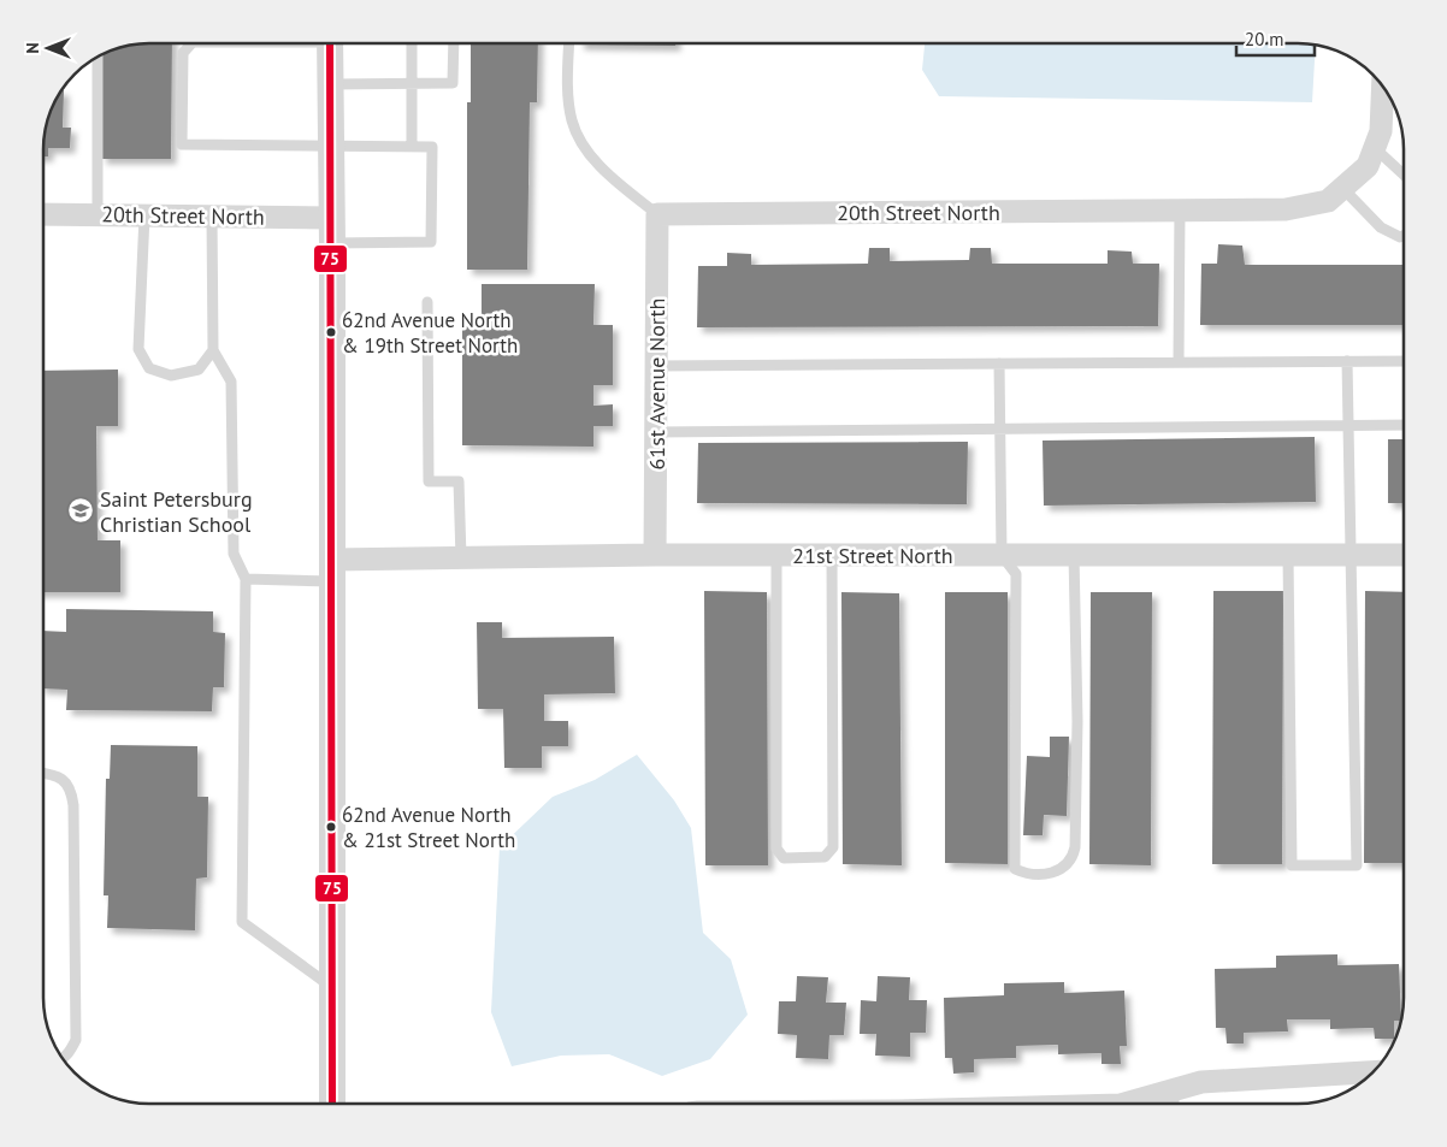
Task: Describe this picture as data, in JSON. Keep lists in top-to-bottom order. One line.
{"streets":{"street":["20th Street North","61st Avenue North","21st Street North"]},"crossings":[["20th Street North","61st Avenue North"],["61st Avenue North","21st Street North"]],"places":{"other":["62nd Avenue North & 19th Street North","62nd Avenue North & 21st Street North"],"school or university":["Saint Petersburg Christian School"]},"lines":["transit line 75"],"scale_bar":"20 m","north":"left"}
